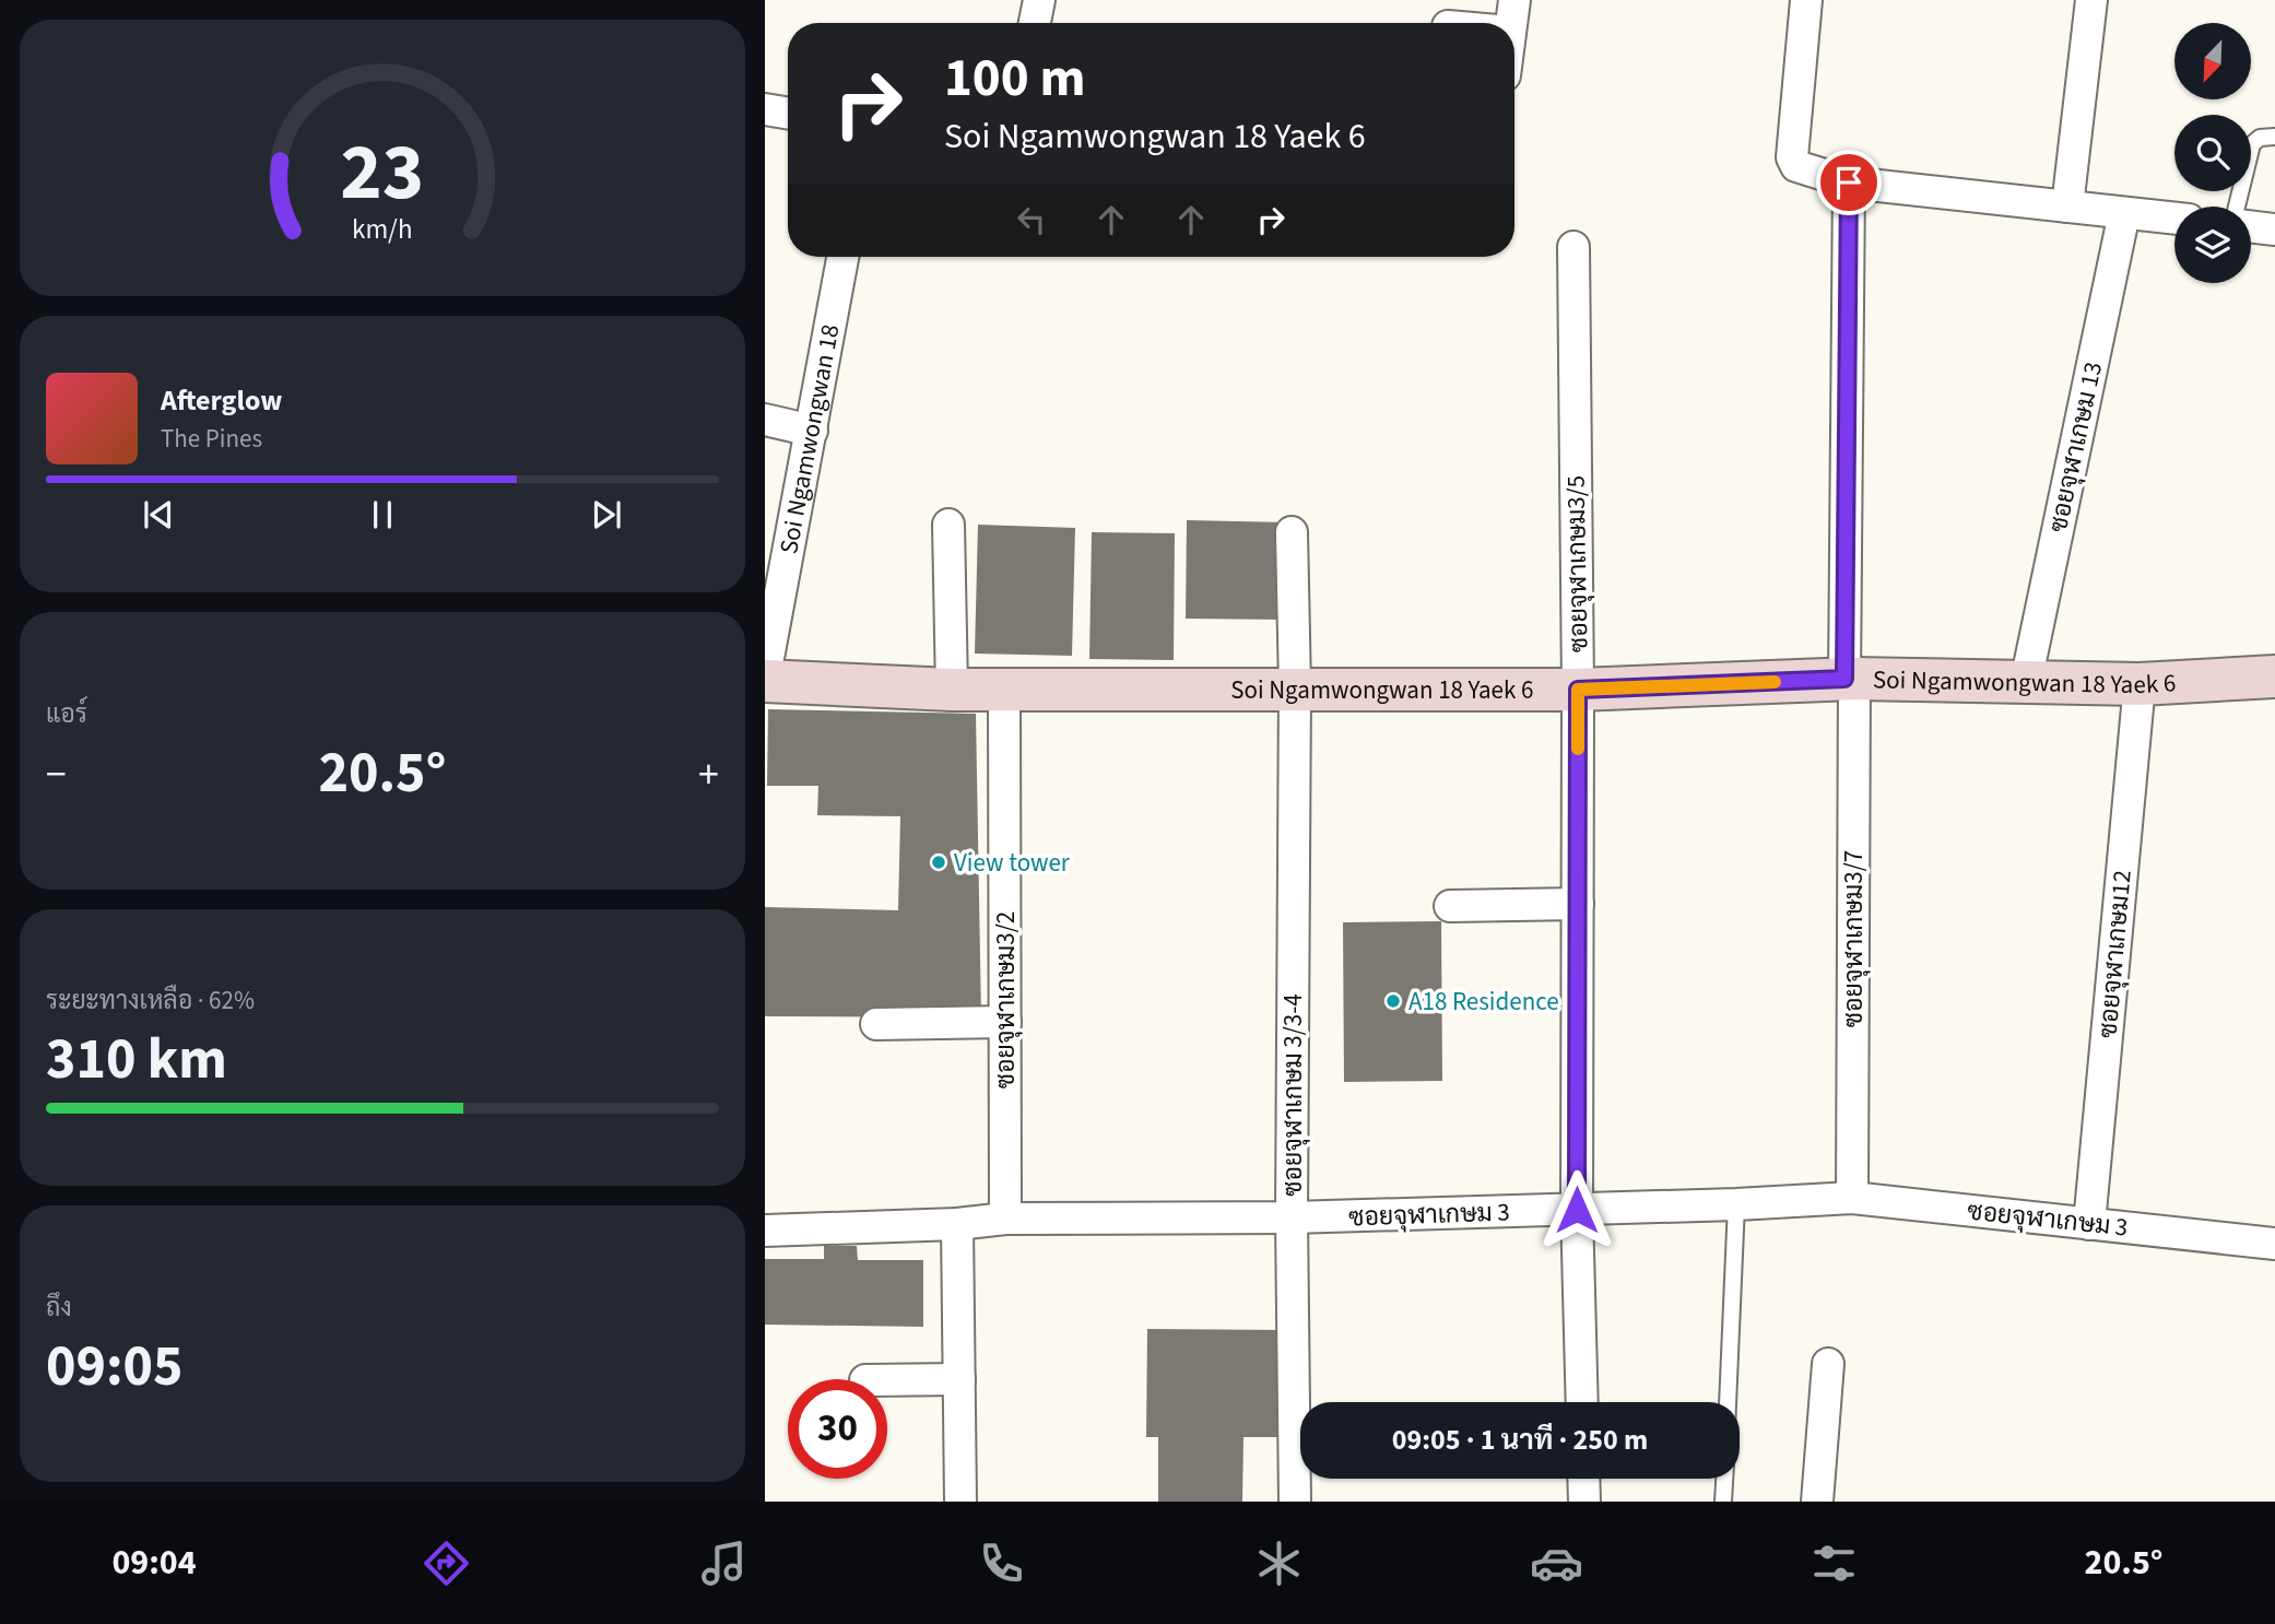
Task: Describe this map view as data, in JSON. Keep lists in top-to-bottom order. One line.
{"streets":{"street":["Soi Ngamwongwan 18","ซอยจุฬาเกษม 13","ซอยจุฬาเกษม3/5","Soi Ngamwongwan 18 Yaek 6","ซอยจุฬาเกษม3/7","ซอยจุฬาเกษม12","ซอยจุฬาเกษม3/2","ซอยจุฬาเกษม 3/3-4","ซอยจุฬาเกษม 3"]},"crossings":[["Soi Ngamwongwan 18","Soi Ngamwongwan 18 Yaek 6"],["ซอยจุฬาเกษม 13","Soi Ngamwongwan 18 Yaek 6"],["ซอยจุฬาเกษม3/5","Soi Ngamwongwan 18 Yaek 6"],["ซอยจุฬาเกษม3/5","ซอยจุฬาเกษม 3"],["Soi Ngamwongwan 18 Yaek 6","ซอยจุฬาเกษม3/7"],["Soi Ngamwongwan 18 Yaek 6","ซอยจุฬาเกษม12"],["Soi Ngamwongwan 18 Yaek 6","ซอยจุฬาเกษม3/2"],["Soi Ngamwongwan 18 Yaek 6","ซอยจุฬาเกษม 3/3-4"],["ซอยจุฬาเกษม3/7","ซอยจุฬาเกษม 3"],["ซอยจุฬาเกษม12","ซอยจุฬาเกษม 3"],["ซอยจุฬาเกษม3/2","ซอยจุฬาเกษม 3"],["ซอยจุฬาเกษม 3/3-4","ซอยจุฬาเกษม 3"]],"places":["View tower","A18 Residence"],"north":"bottom left","page":{"turn":["100 m","Soi Ngamwongwan 18 Yaek 6"],"song":["Afterglow","The Pines"],"tile":["แอร์",["ระยะทางเหลือ · 62%","310 km"],["ถึง","09:05"]],"heat":["−","20.5°","+"],"limit":"30","trip":"09:05 · 1 นาที · 250 m","tabs":["09:04","20.5°"],"gauge":["23","km/h"]}}
